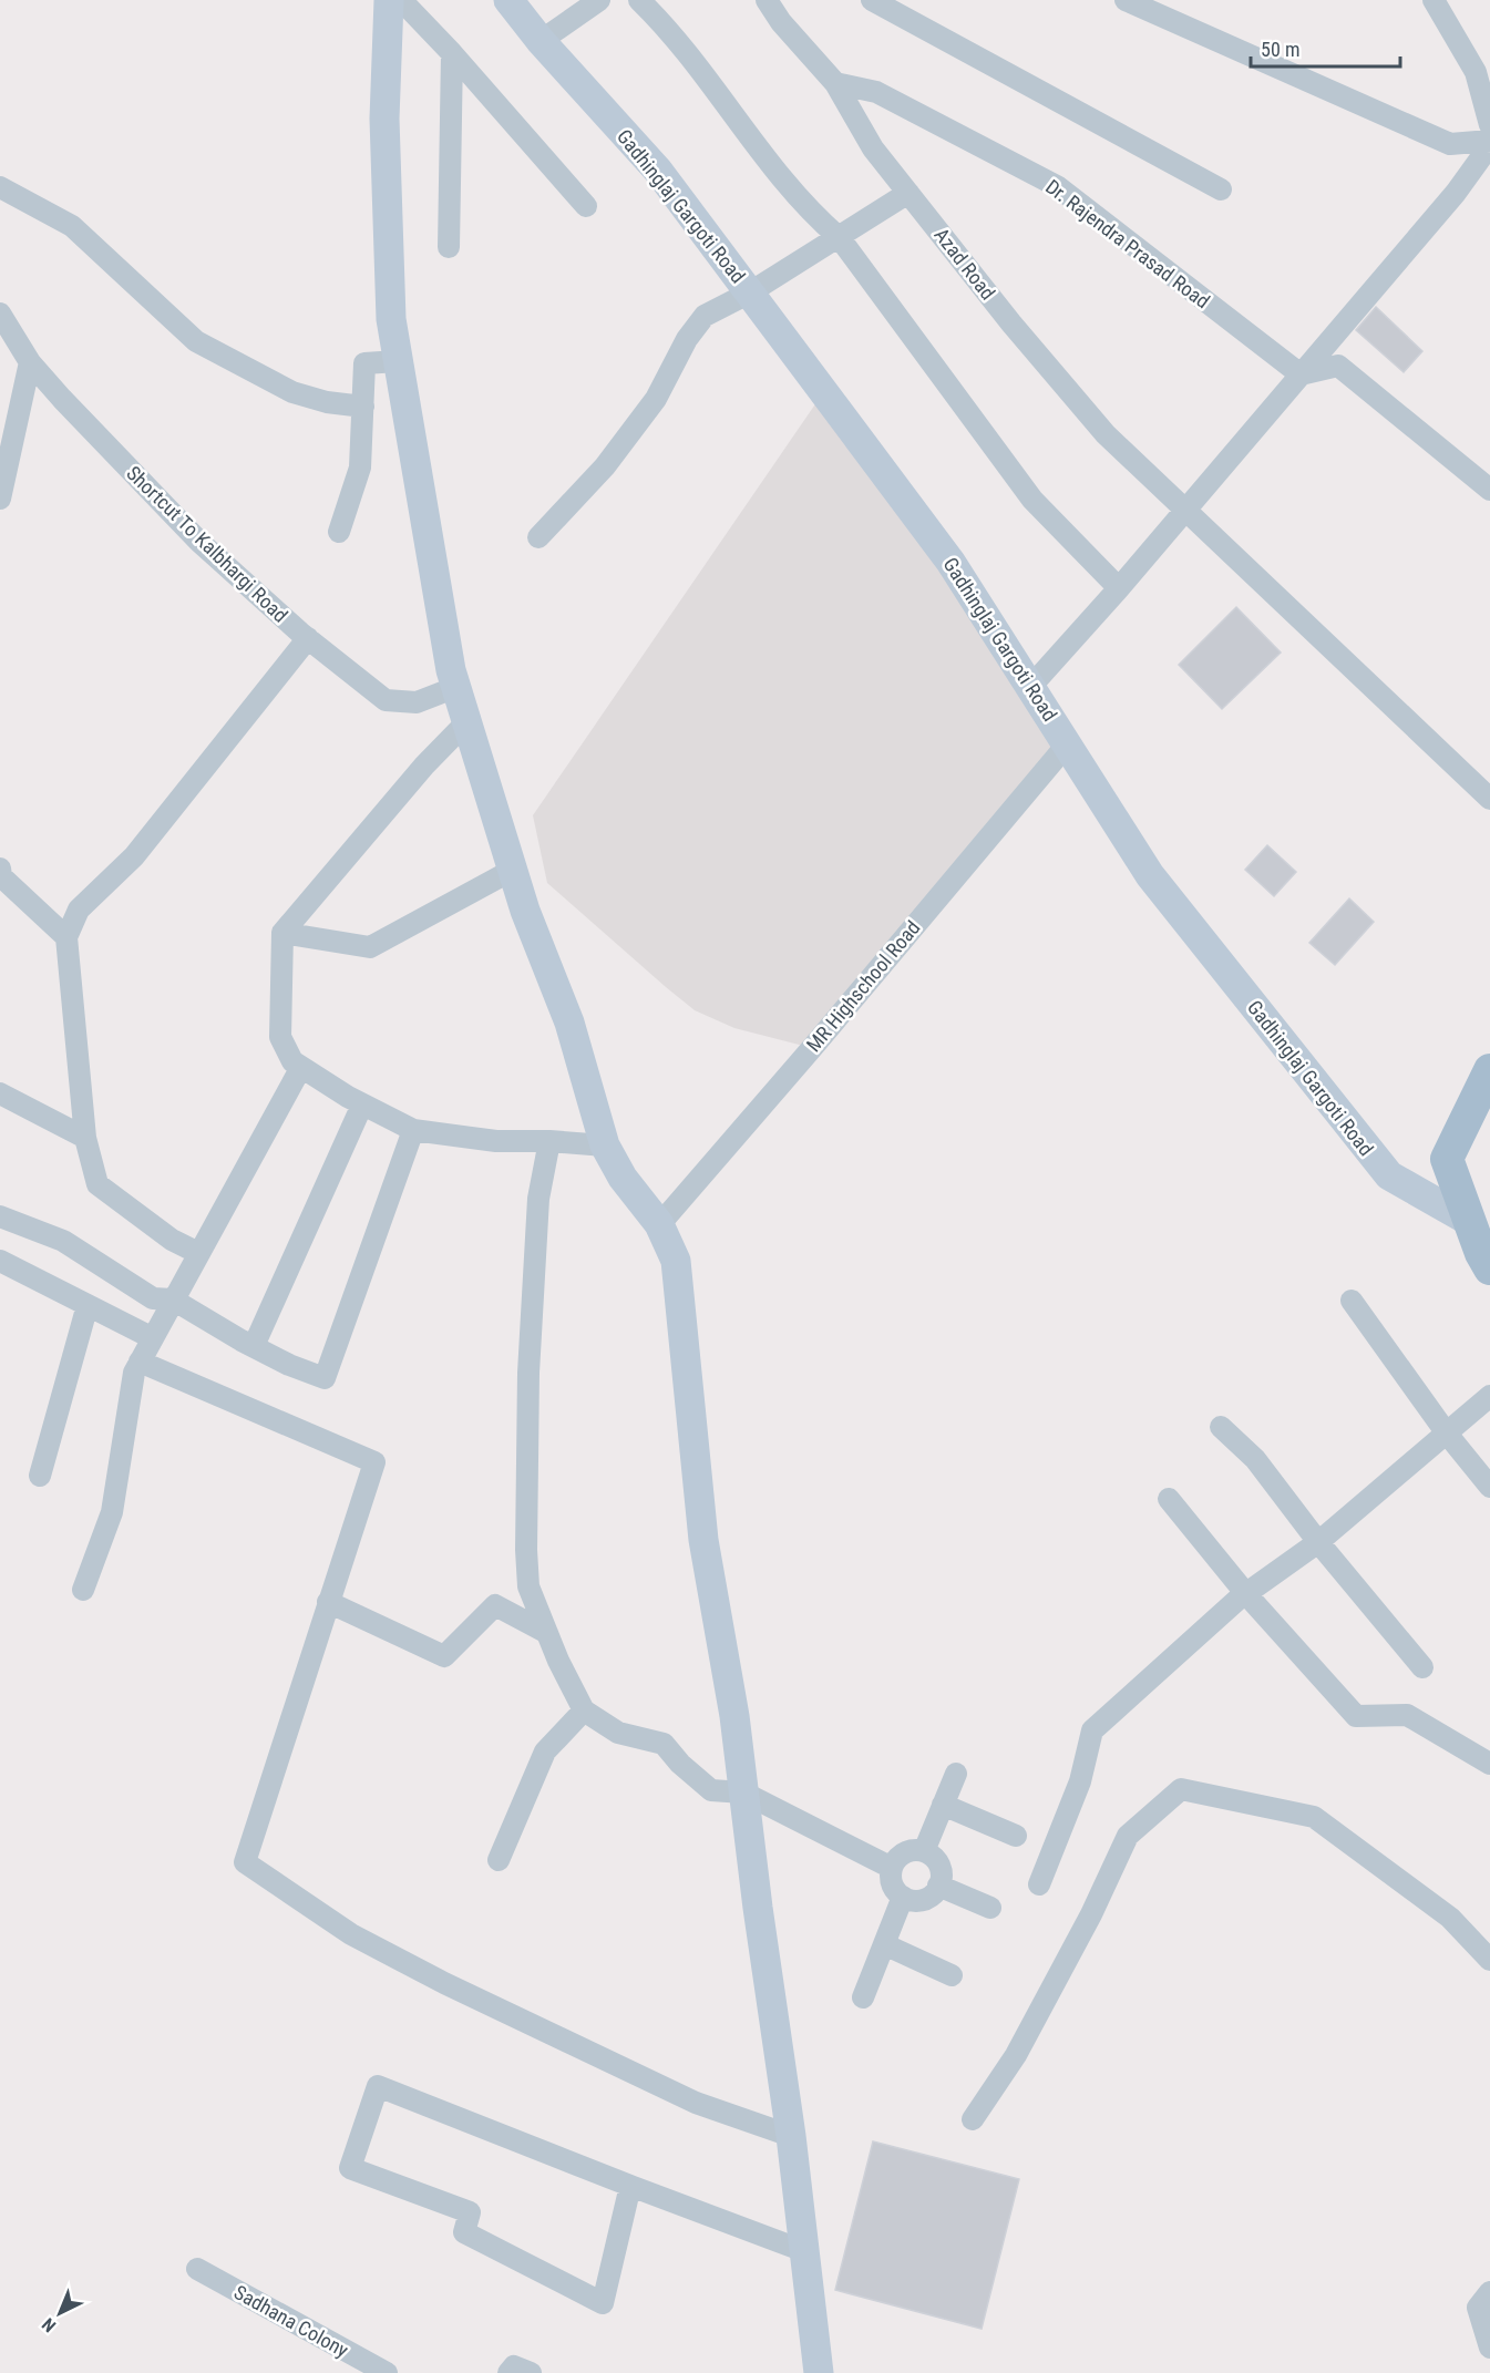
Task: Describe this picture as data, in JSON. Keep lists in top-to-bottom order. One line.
{"streets":{"street":["Gadhinglaj Gargoti Road","Dr. Rajendra Prasad Road","Azad Road","Shortcut To Kalbhargi Road","MR Highschool Road","Sadhana Colony"]},"crossings":[["Gadhinglaj Gargoti Road","MR Highschool Road"],["Dr. Rajendra Prasad Road","Azad Road"]],"scale_bar":"50 m","north":"bottom left"}
